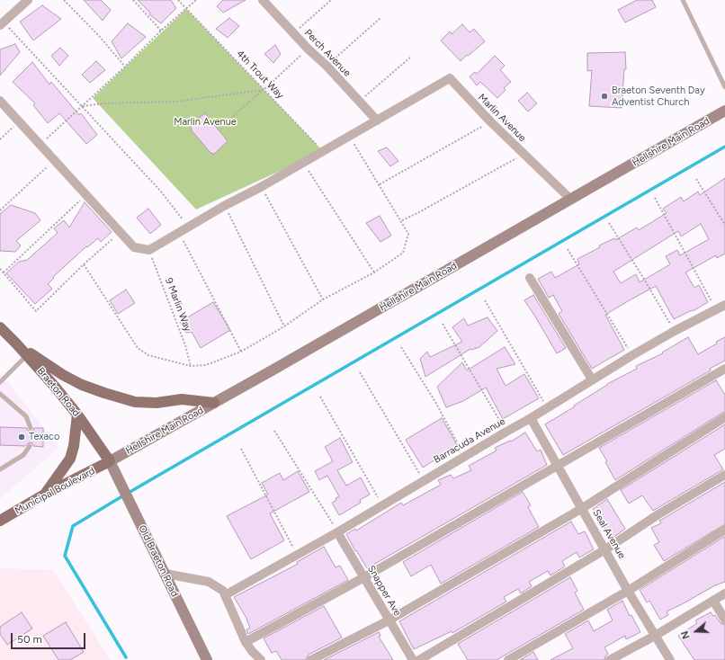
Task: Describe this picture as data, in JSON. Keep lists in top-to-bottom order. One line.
{"streets":{"main road":["Hellshire Main Road","Braeton Road","Municipal Boulevard","Old Braeton Road"],"street":["Perch Avenue","Marlin Avenue","Barracuda Avenue","Seal Avenue","Snapper Ave"],"path":["4th Trout Way","9 Marlin Way"]},"crossings":[["Perch Avenue","Marlin Avenue"],["4th Trout Way","Marlin Avenue"],["Marlin Avenue","Hellshire Main Road"],["Marlin Avenue","9 Marlin Way"],["Hellshire Main Road","Braeton Road"],["Hellshire Main Road","Municipal Boulevard"],["Hellshire Main Road","Old Braeton Road"],["Braeton Road","Municipal Boulevard"],["Braeton Road","Old Braeton Road"],["Barracuda Avenue","Seal Avenue"],["Barracuda Avenue","Snapper Ave"],["Municipal Boulevard","Old Braeton Road"]],"parks":["Marlin Avenue"],"places":["Braeton Seventh Day Adventist Church","Texaco"],"scale_bar":"50 m","north":"left"}
